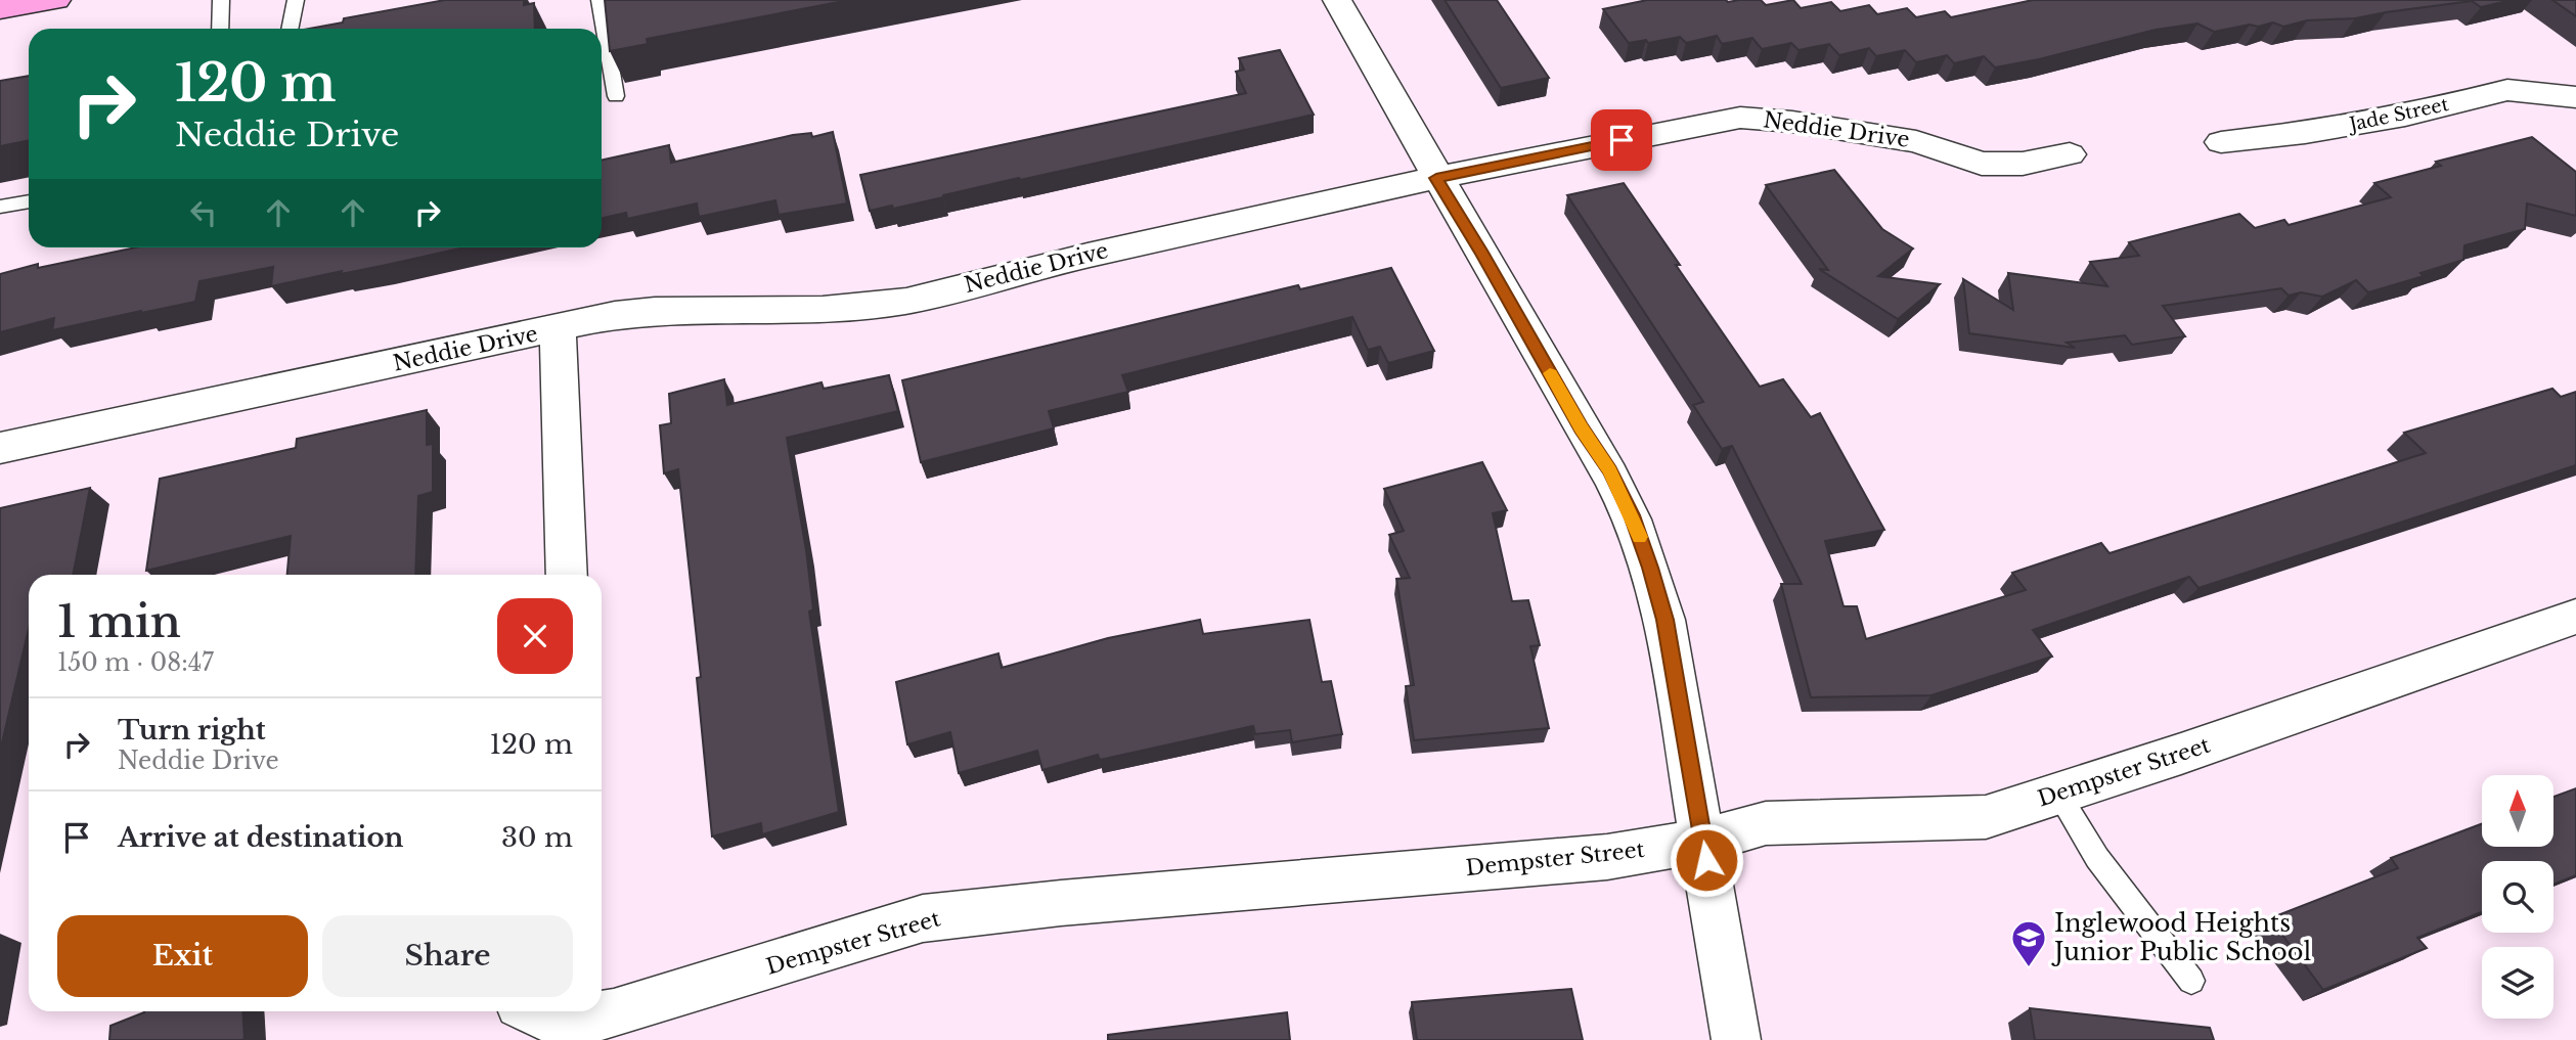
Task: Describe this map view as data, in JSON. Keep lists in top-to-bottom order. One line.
{"streets":{"street":["Jade Street","Neddie Drive","Dempster Street"]},"places":{"school or university":["Inglewood Heights Junior Public School"]},"north":"top","page":{"turn":["120 m","Neddie Drive"],"heading":["1 min","150 m · 08:47"],"list":[{"name":"Turn right","note":"Neddie Drive","value":"120 m"},{"name":"Arrive at destination","value":"30 m"}],"buttons":["Exit","Share"]}}
